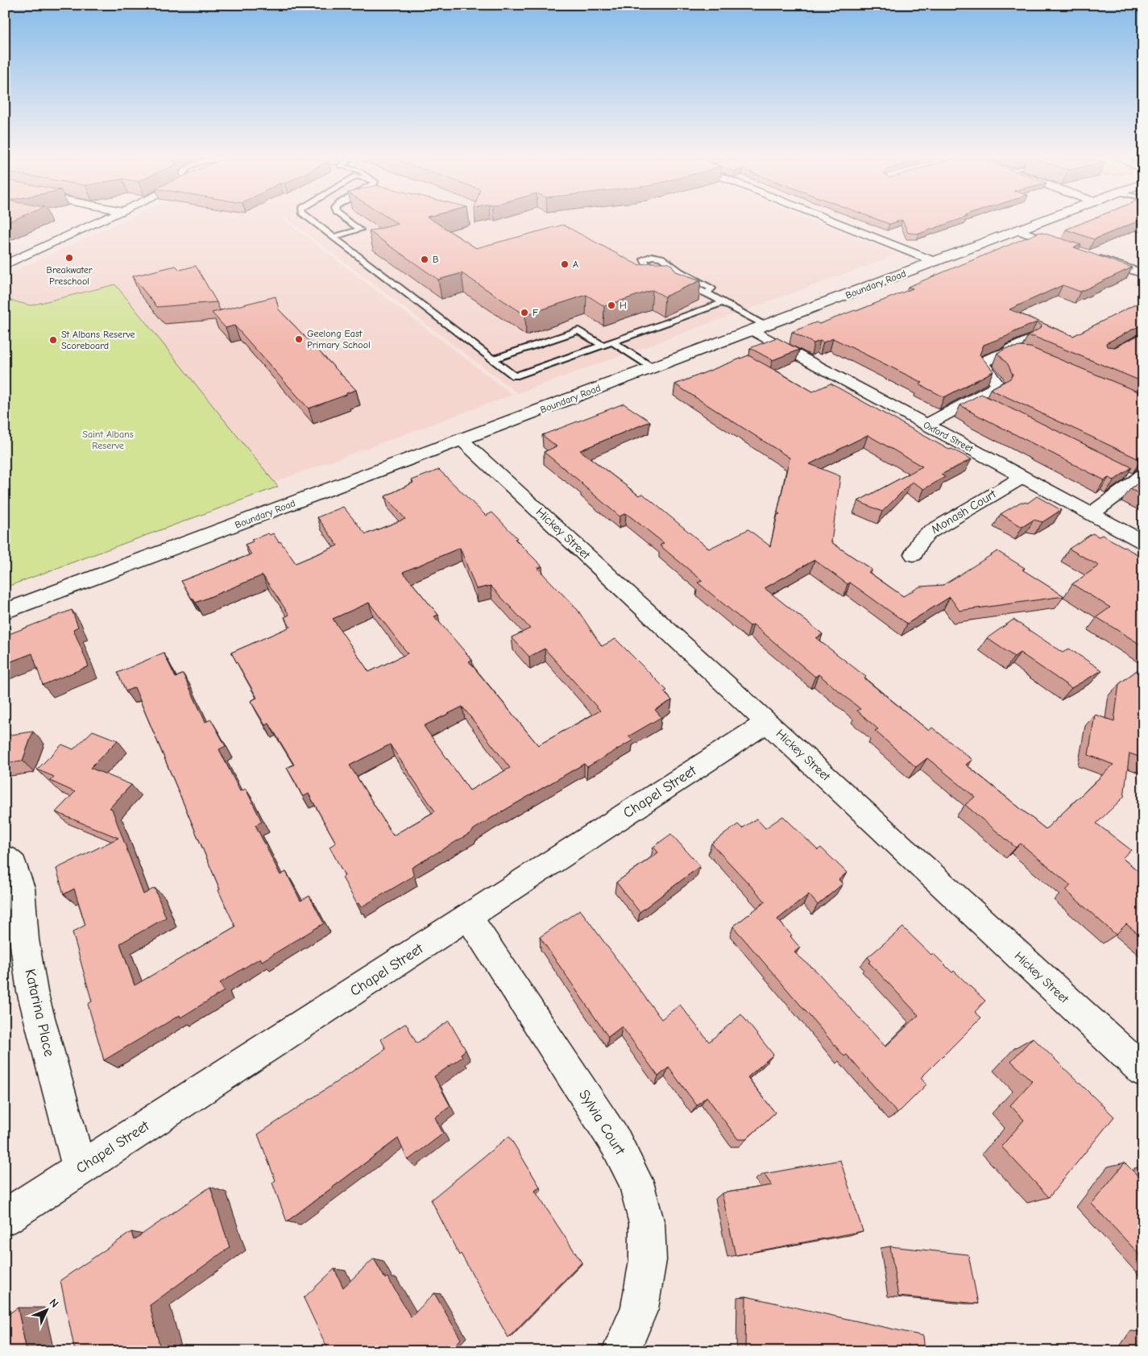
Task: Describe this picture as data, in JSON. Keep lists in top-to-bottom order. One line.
{"streets":{"street":["Boundary Road","Oxford Street","Monash Court","Hickey Street","Chapel Street","Katarina Place","Sylvia Court"]},"crossings":[["Boundary Road","Oxford Street"],["Boundary Road","Hickey Street"],["Oxford Street","Monash Court"],["Hickey Street","Chapel Street"],["Chapel Street","Katarina Place"],["Chapel Street","Sylvia Court"]],"parks":["Saint Albans Reserve"],"places":["Breakwater Preschool","B","A","H","F","Geelong East Primary School","St Albans Reserve Scoreboard"],"north":"top right"}
